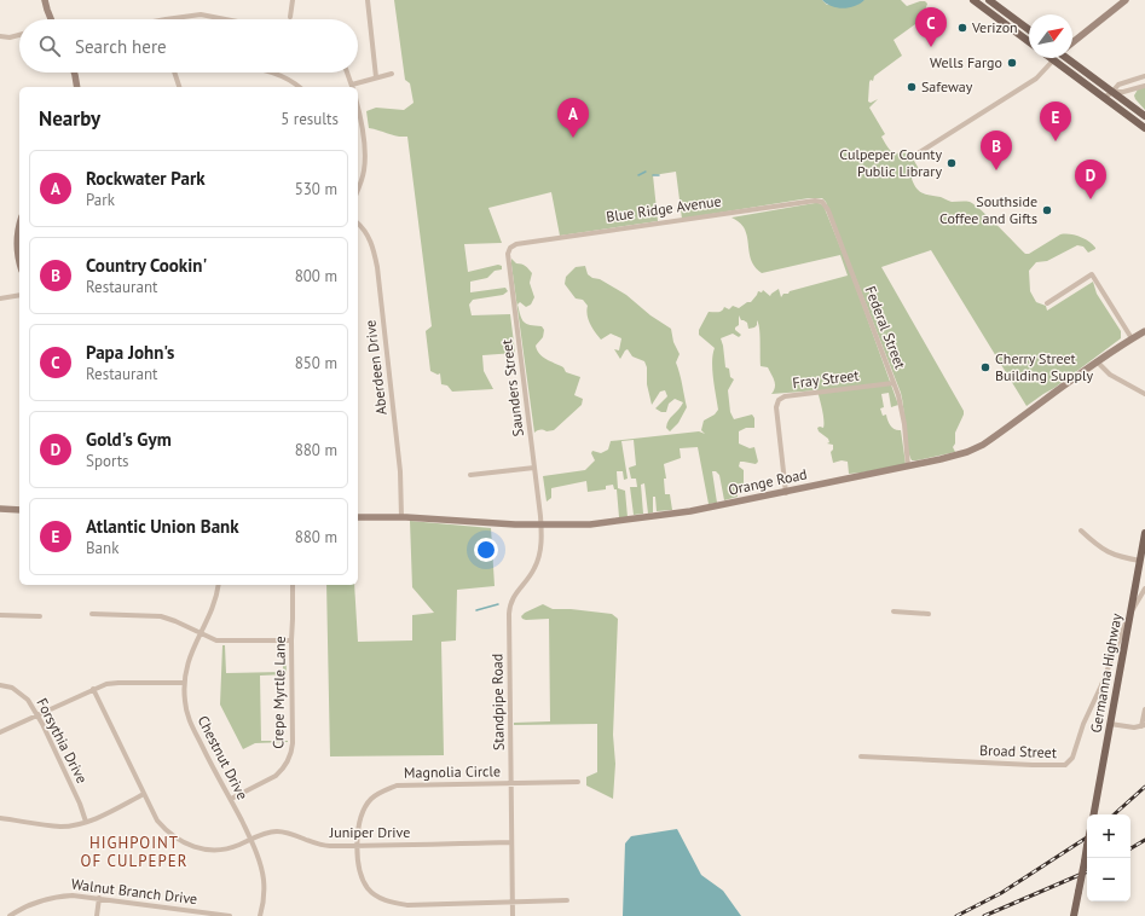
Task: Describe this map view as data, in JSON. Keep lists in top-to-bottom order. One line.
{"streets":{"main road":["Orange Road","Germanna Highway"],"street":["Blue Ridge Avenue","Federal Street","Aberdeen Drive","Fray Street","Saunders Street","Crepe Myrtle Lane","Standpipe Road","Forsythia Drive","Broad Street","Chestnut Drive","Magnolia Circle","Juniper Drive","Walnut Branch Drive"]},"crossings":[["Blue Ridge Avenue","Federal Street"],["Blue Ridge Avenue","Saunders Street"],["Federal Street","Fray Street"],["Federal Street","Orange Road"],["Aberdeen Drive","Orange Road"],["Fray Street","Orange Road"],["Saunders Street","Orange Road"],["Saunders Street","Standpipe Road"],["Orange Road","Standpipe Road"],["Germanna Highway","Broad Street"],["Crepe Myrtle Lane","Chestnut Drive"],["Standpipe Road","Magnolia Circle"],["Standpipe Road","Juniper Drive"],["Chestnut Drive","Juniper Drive"],["Magnolia Circle","Juniper Drive"]],"districts":["HIGHPOINT OF CULPEPER"],"places":["Verizon","Wells Fargo","Safeway","Culpeper County Public Library","Southside Coffee and Gifts","Cherry Street Building Supply"],"north":"top right","page":{"pins":["C","A","E","B","D"],"search":"Search here","heading":["Nearby","5 results"],"list":[{"mark":"A","name":"Rockwater Park","note":"Park","value":"530 m"},{"mark":"B","name":"Country Cookin'","note":"Restaurant","value":"800 m"},{"mark":"C","name":"Papa John's","note":"Restaurant","value":"850 m"},{"mark":"D","name":"Gold's Gym","note":"Sports","value":"880 m"},{"mark":"E","name":"Atlantic Union Bank","note":"Bank","value":"880 m"}],"map_buttons":["+","−"]}}
